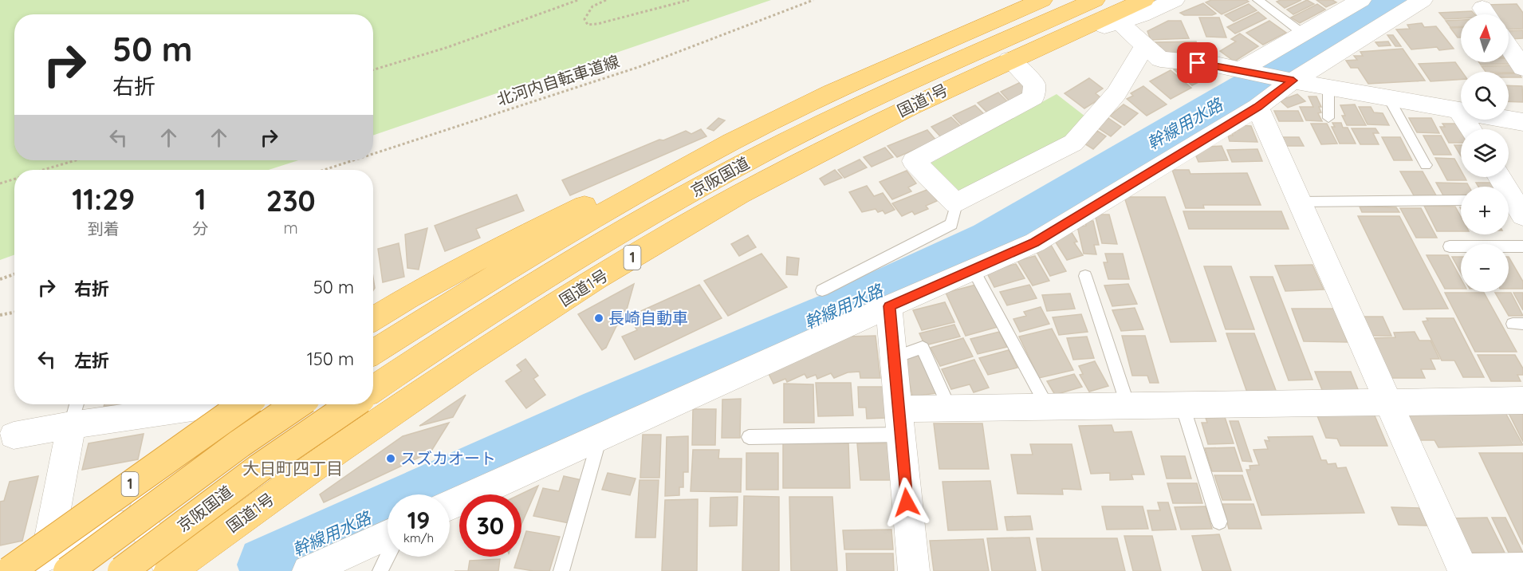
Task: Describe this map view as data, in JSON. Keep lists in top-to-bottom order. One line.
{"streets":{"highway":["国道1号","京阪国道","1"],"path":["北河内自転車道線"]},"districts":["大日町四丁目"],"water":["幹線用水路"],"places":["長崎自動車","スズカオート"],"north":"top","page":{"map_buttons":["+","−"],"turn":["50 m","右折"],"eta":["11:29","到着","1","分","230","m"],"list":[{"name":"右折","value":"50 m"},{"name":"左折","value":"150 m"}],"speed":"19 km/h","limit":"30"}}
